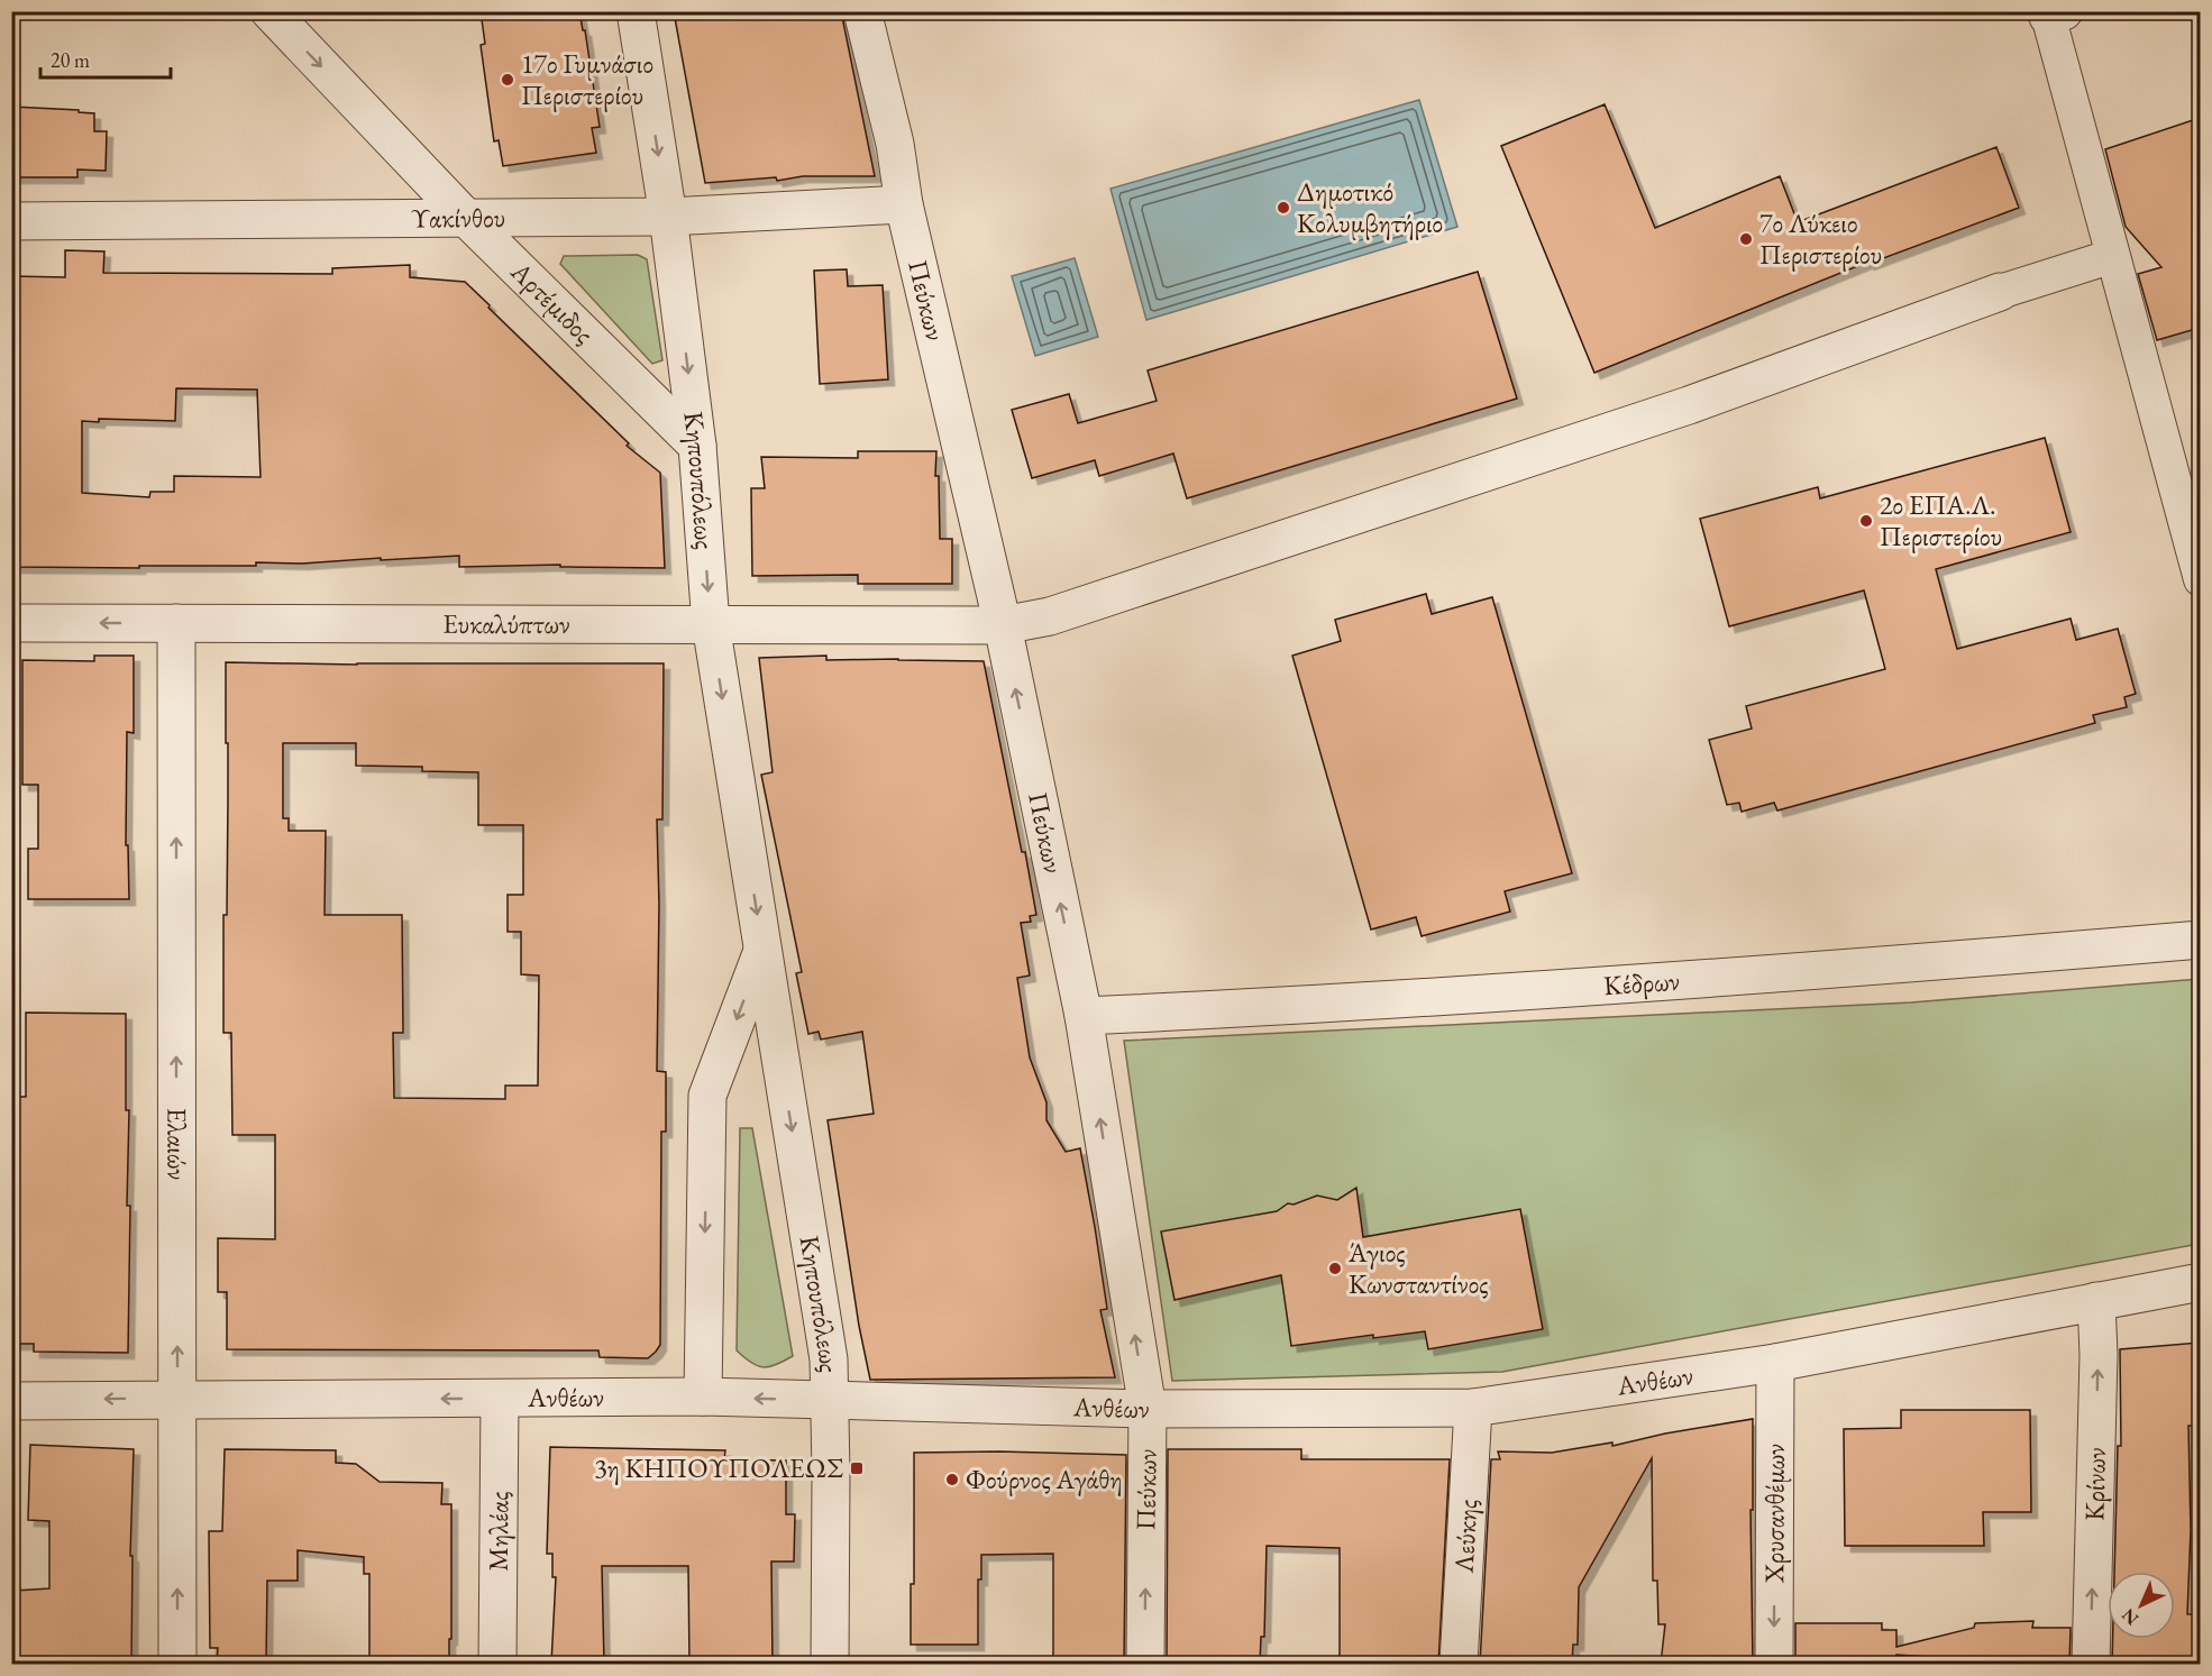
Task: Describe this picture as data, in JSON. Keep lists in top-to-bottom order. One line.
{"streets":{"street":["Υακίνθου","Πεύκων","Αρτέμιδος","Κηπουπόλεως","Ευκαλύπτων","Κέδρων","Ελαιών","Ανθέων","Κρίνων","Χρυσανθέμων","Μηλέας","Λεύκης"]},"crossings":[["Υακίνθου","Πεύκων"],["Υακίνθου","Αρτέμιδος"],["Υακίνθου","Κηπουπόλεως"],["Πεύκων","Ευκαλύπτων"],["Πεύκων","Κέδρων"],["Πεύκων","Ανθέων"],["Αρτέμιδος","Κηπουπόλεως"],["Κηπουπόλεως","Ευκαλύπτων"],["Κηπουπόλεως","Ανθέων"],["Ευκαλύπτων","Ελαιών"],["Ελαιών","Ανθέων"],["Ανθέων","Κρίνων"],["Ανθέων","Χρυσανθέμων"],["Ανθέων","Μηλέας"],["Ανθέων","Λεύκης"]],"one_way":["Πεύκων","Αρτέμιδος","Ελαιών","Κρίνων","Χρυσανθέμων"],"places":{"other":["17ο Γυμνάσιο Περιστερίου","Δημοτικό Κολυμβητήριο","7ο Λύκειο Περιστερίου","2ο ΕΠΑ.Λ. Περιστερίου","Άγιος Κωνσταντίνος","Φούρνος Αγάθη"],"transit":["3η ΚΗΠΟΥΠΟΛΕΩΣ"]},"scale_bar":"20 m","north":"bottom left"}
